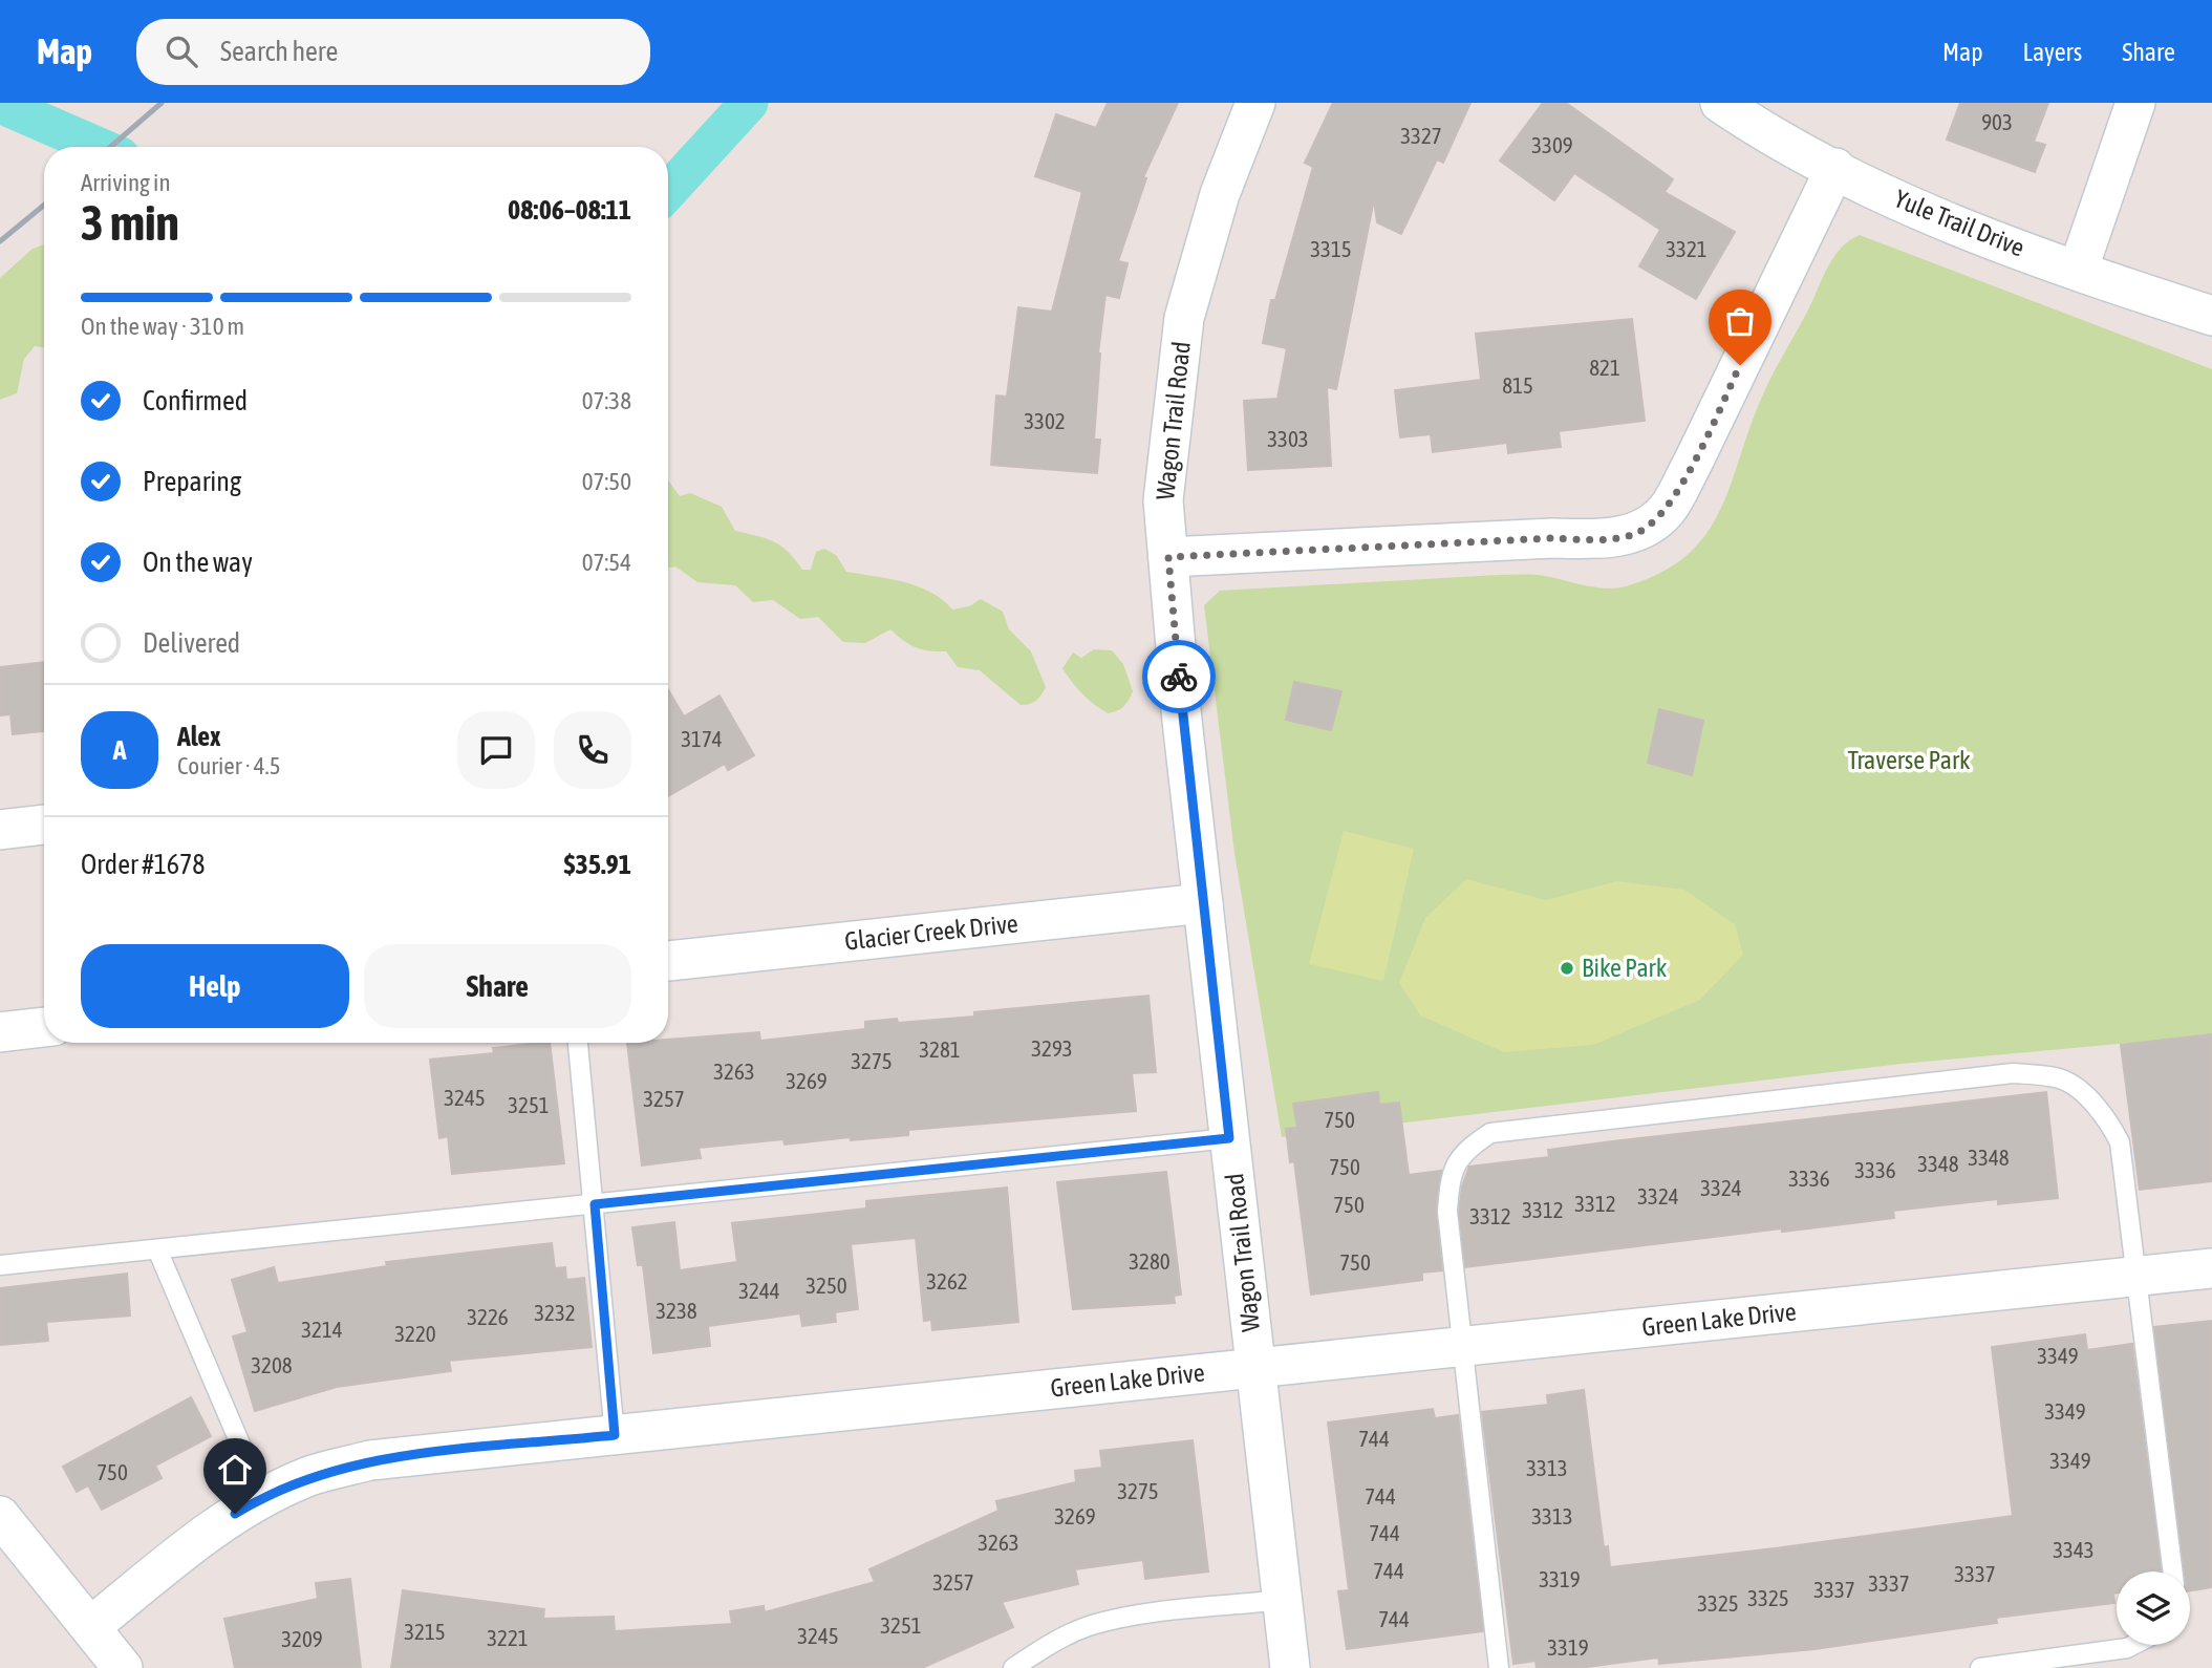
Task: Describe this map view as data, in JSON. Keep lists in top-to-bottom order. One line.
{"streets":{"street":["Yule Trail Drive","Wagon Trail Road","Glacier Creek Drive","Green Lake Drive"]},"crossings":[["Wagon Trail Road","Glacier Creek Drive"],["Wagon Trail Road","Green Lake Drive"]],"parks":["Traverse Park"],"places":["Bike Park"],"house_numbers":["903","3327","3309","3315","3321","821","815","3302","3303","3174","3293","3281","3275","3263","3269","3245","3257","3251","750","3348","3348","750","3336","3336","3324","3324","3312","750","3312","3312","3280","750","3262","3250","3244","3238","3232","3226","3214","3220","3349","3208","3349","744","3349","3313","750","3275","744","3269","3313","744","3263","3343","744","3337","3319","3257","3337","3337","3325","3325","744","3251","3215","3245","3221","3209","3319"],"page":{"header":"Map","search":"Search here","nav":["Map","Layers","Share"],"heading":["3 min","Arriving in","08:06–08:11"],"panel":["Alex","Courier · 4.5","Order #1678","$35.91"],"bar":"On the way · 310 m","list":[["Confirmed","07:38"],["Preparing","07:50"],["On the way","07:54"],"Delivered"],"round":"A","buttons":["Help","Share"]}}
